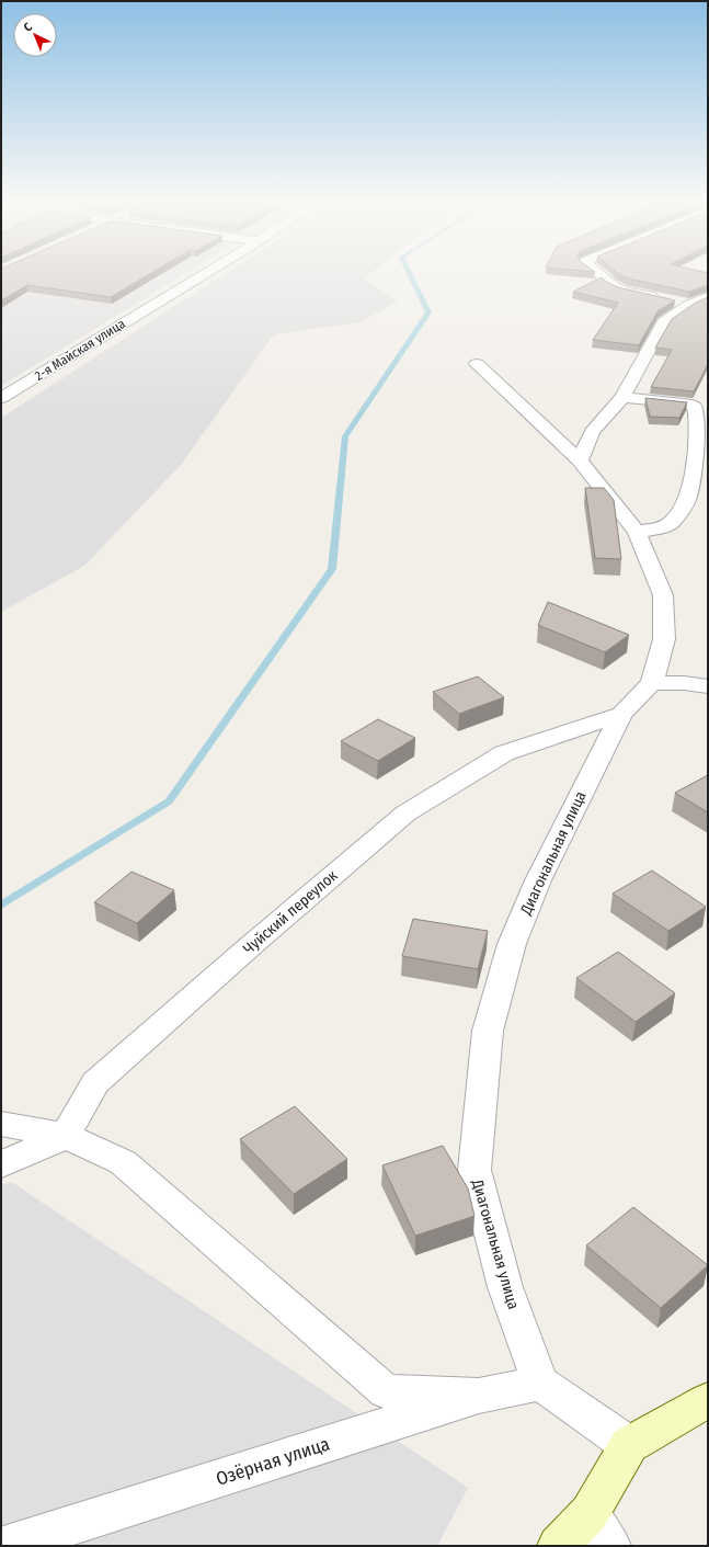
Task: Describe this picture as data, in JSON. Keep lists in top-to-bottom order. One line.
{"streets":{"street":["2-я Майская улица","Диагональная улица","Чуйский переулок","Озёрная улица"]},"crossings":[["Диагональная улица","Чуйский переулок"],["Диагональная улица","Озёрная улица"]],"north":"top left"}
